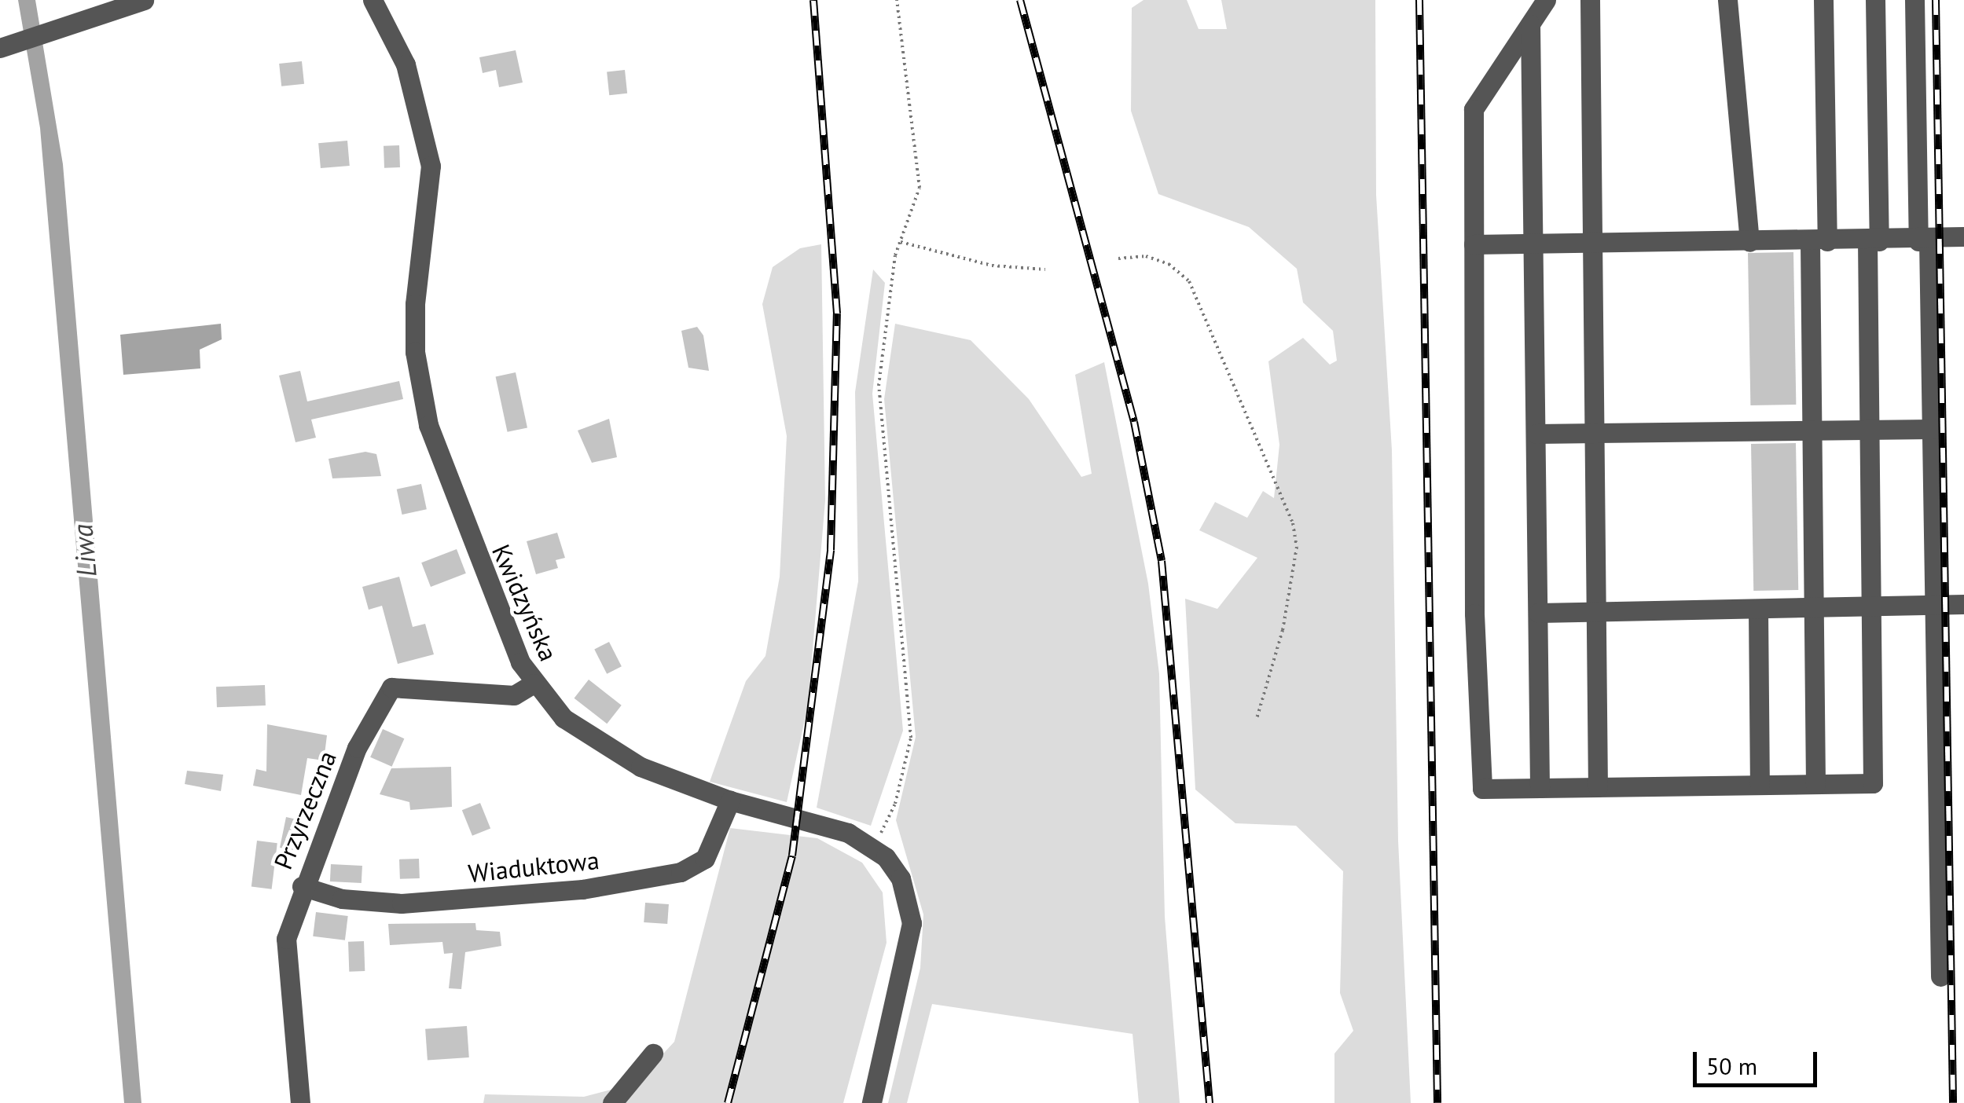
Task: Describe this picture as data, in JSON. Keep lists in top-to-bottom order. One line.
{"streets":{"street":["Kwidzyńska","Przyrzeczna","Wiaduktowa"]},"crossings":[["Kwidzyńska","Przyrzeczna"],["Kwidzyńska","Wiaduktowa"],["Przyrzeczna","Wiaduktowa"]],"water":["Liwa"],"scale_bar":"50 m"}
